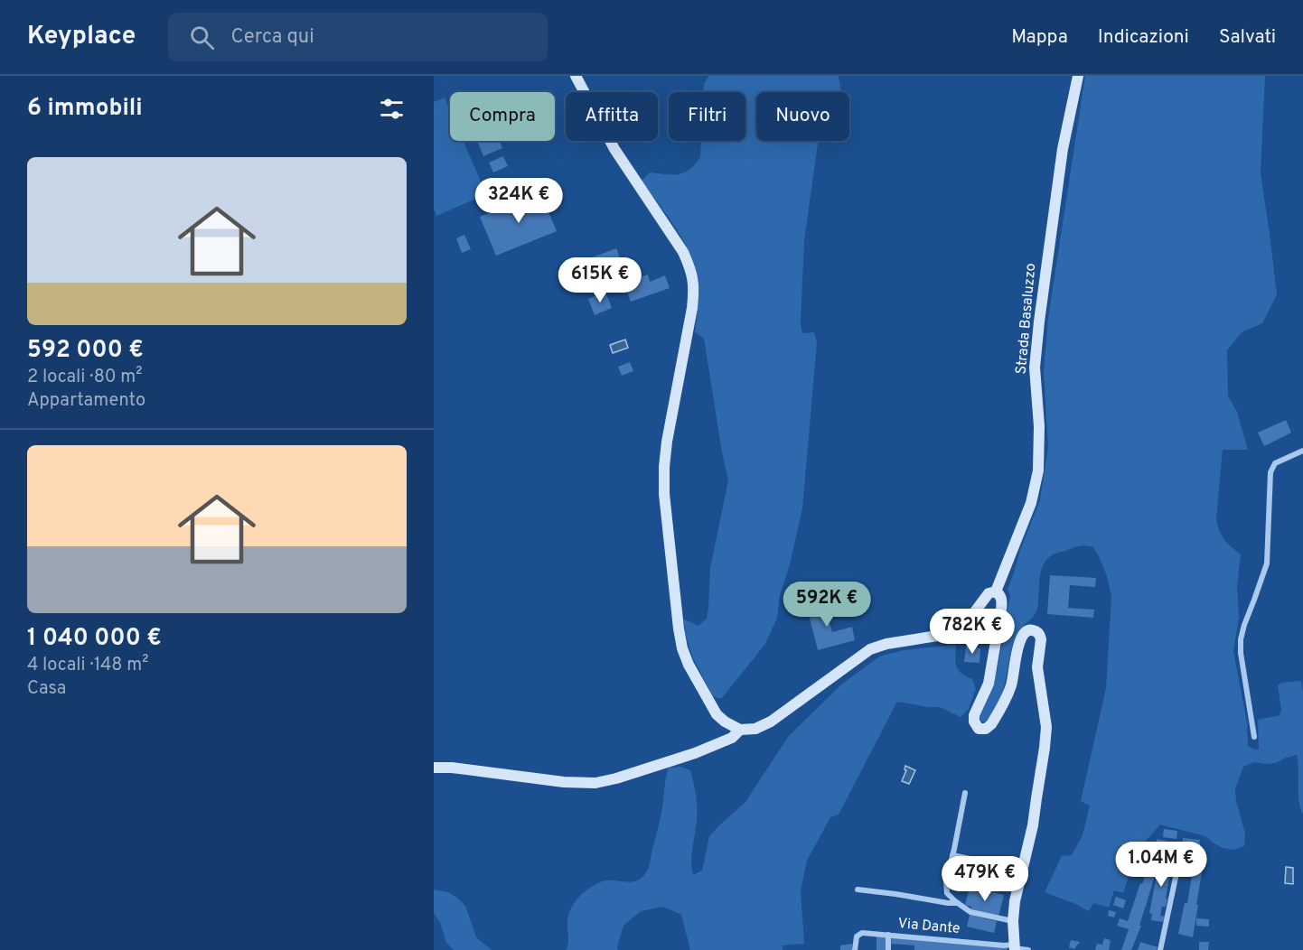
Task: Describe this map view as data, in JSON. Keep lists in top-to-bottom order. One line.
{"streets":{"main road":["Strada Basaluzzo"],"street":["Via Dante"]},"page":{"header":"Keyplace","search":"Cerca qui","nav":["Mappa","Indicazioni","Salvati"],"heading":"6 immobili","chip":["Compra","Affitta","Filtri","Nuovo"],"list":[{"name":"592 000 €","note":"2 locali · 80 m² · Appartamento"},{"name":"1 040 000 €","note":"4 locali · 148 m² · Casa"}],"price":["324K €","615K €","592K €","782K €","1.04M €","479K €"]}}
